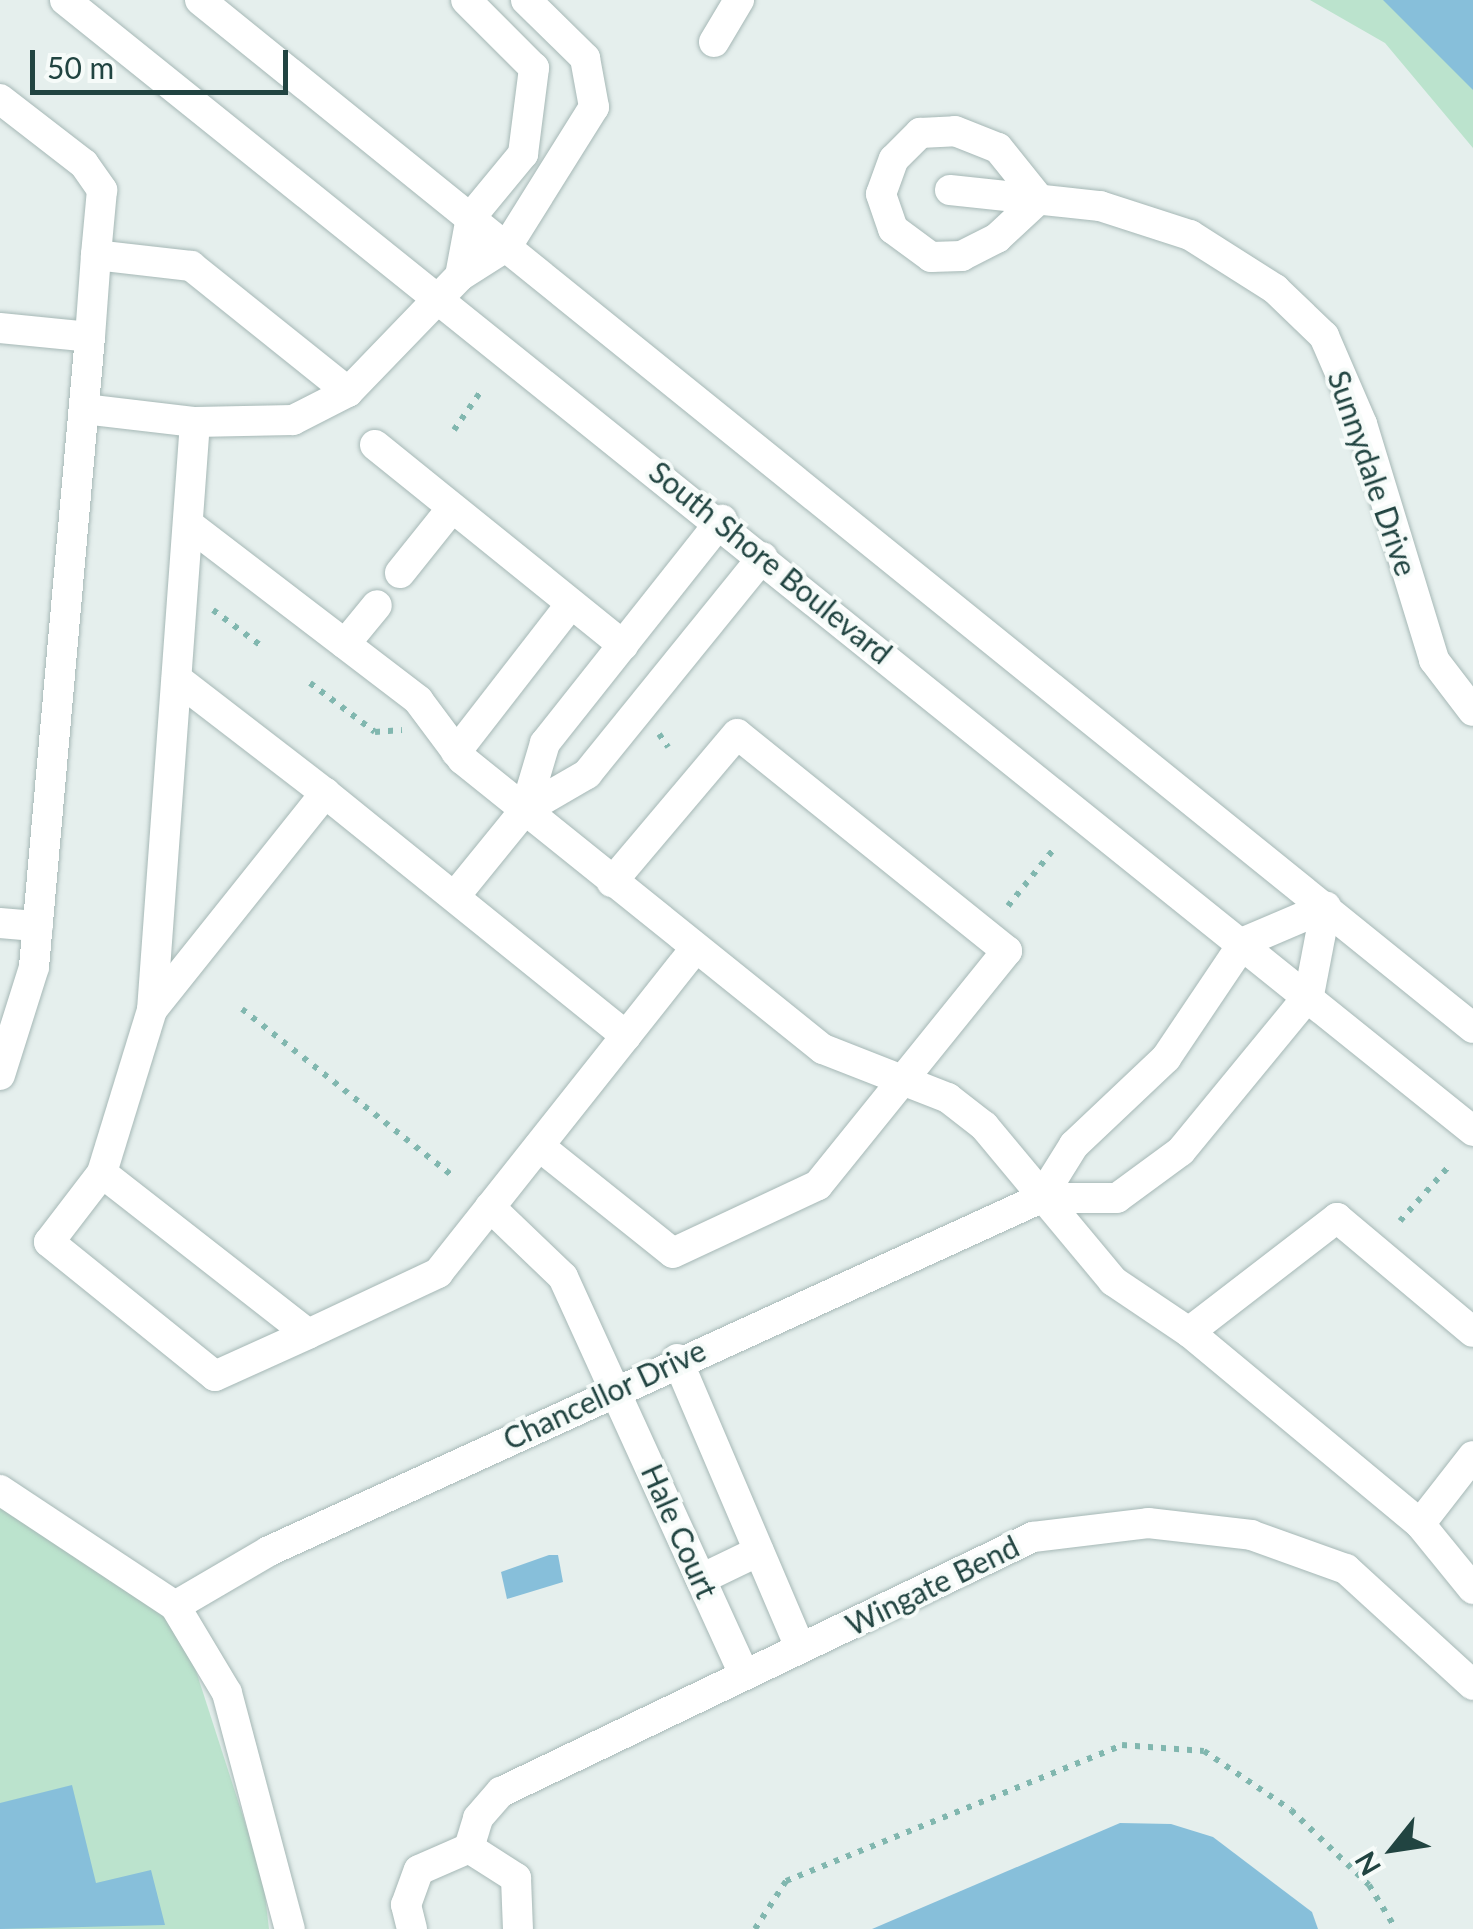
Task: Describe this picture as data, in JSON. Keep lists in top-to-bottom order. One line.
{"streets":{"street":["Sunnydale Drive","South Shore Boulevard","Chancellor Drive","Hale Court","Wingate Bend"]},"crossings":[["South Shore Boulevard","Chancellor Drive"],["Chancellor Drive","Hale Court"],["Hale Court","Wingate Bend"]],"scale_bar":"50 m","north":"bottom left"}
